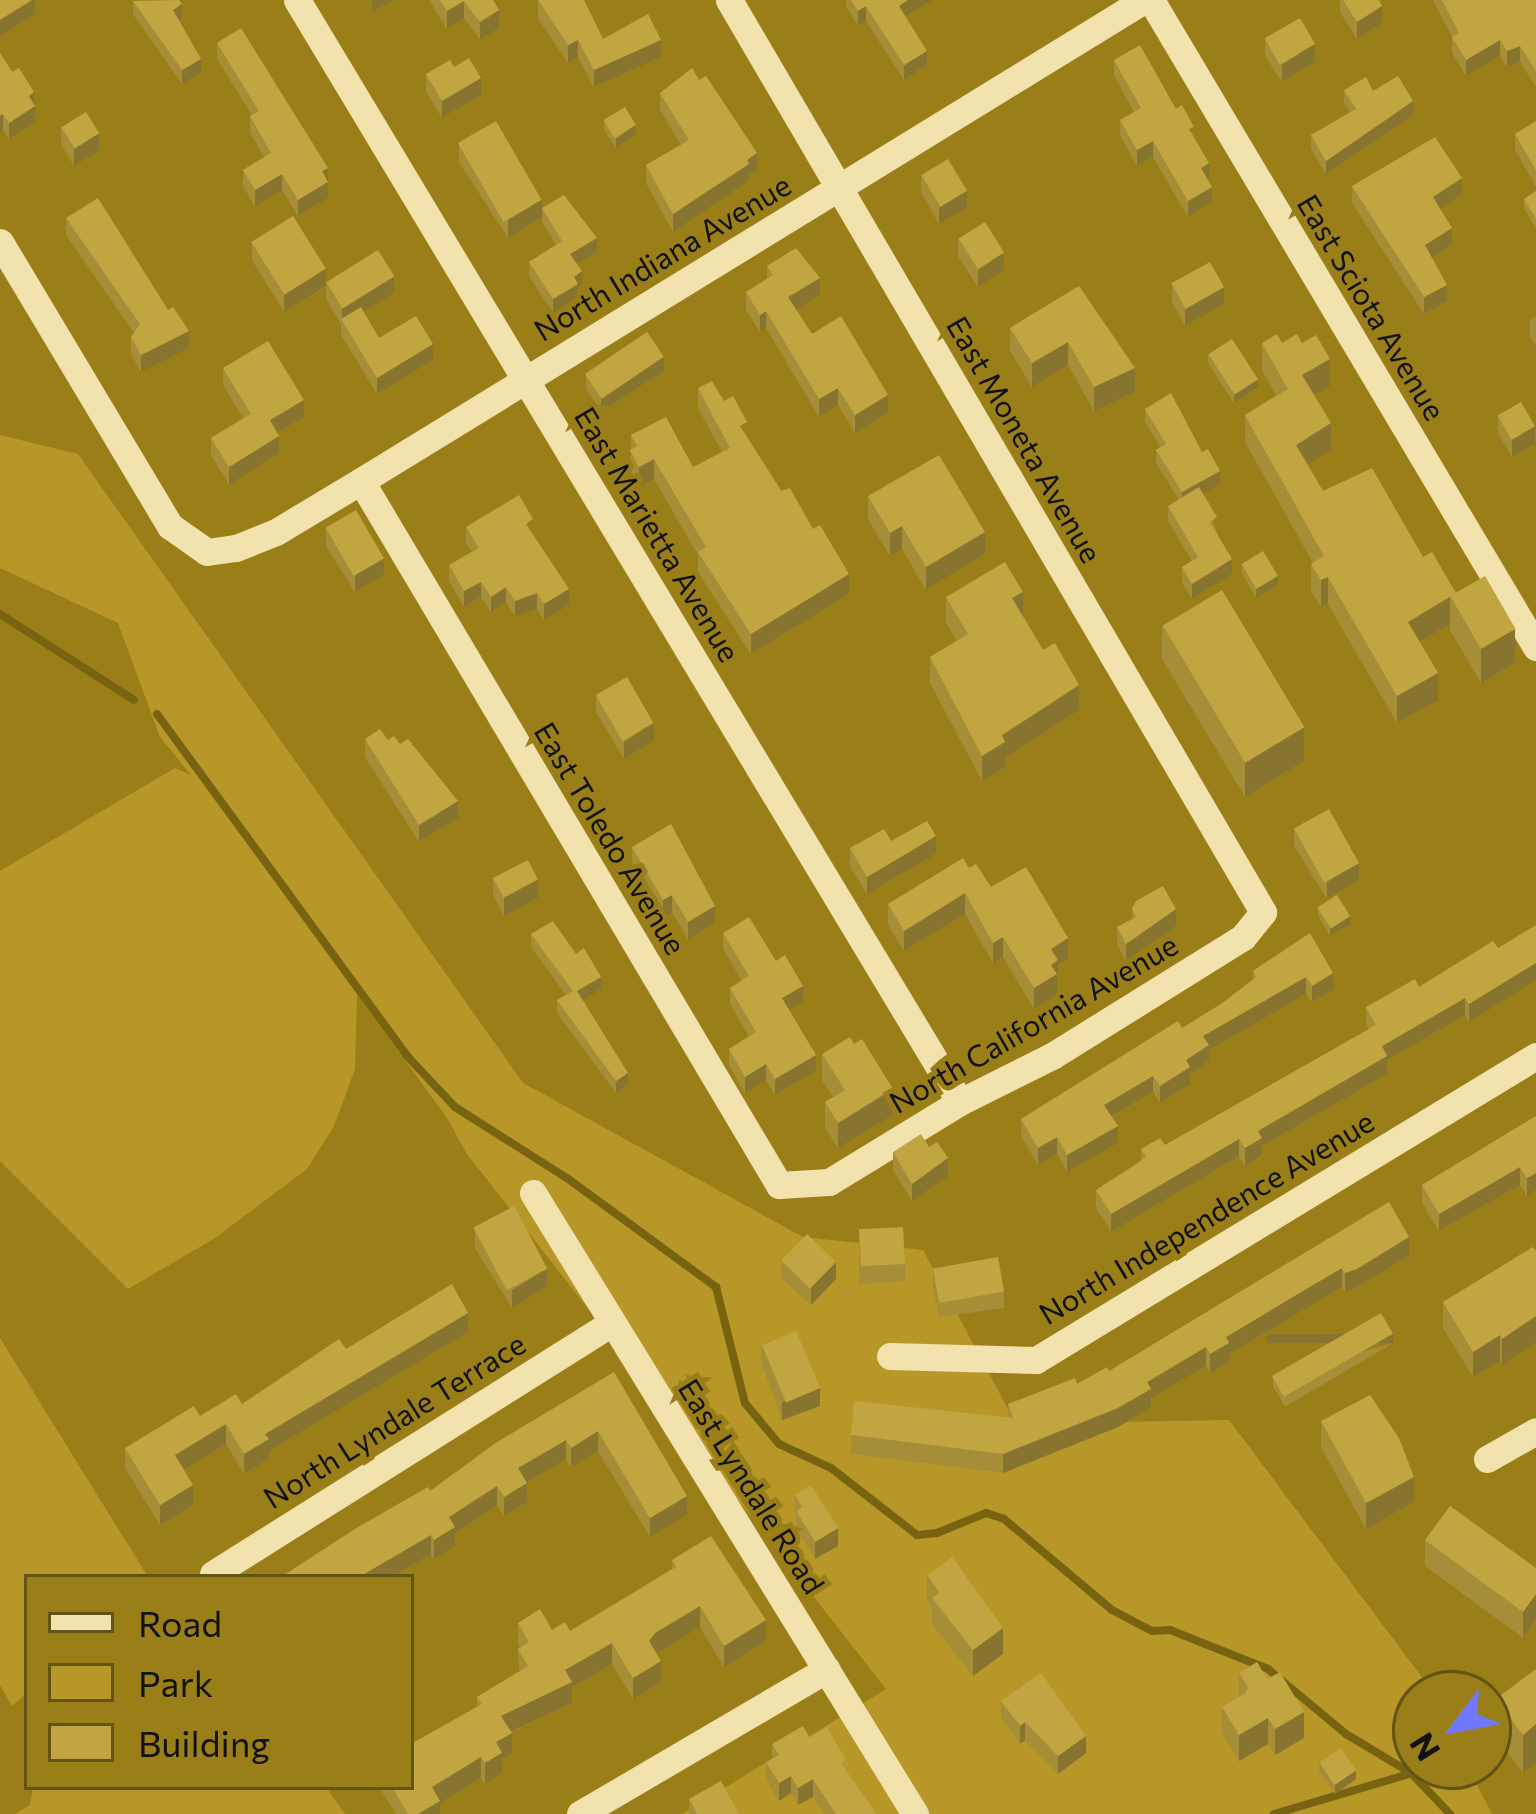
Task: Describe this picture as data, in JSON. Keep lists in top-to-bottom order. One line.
{"streets":{"street":["North Indiana Avenue","East Sciota Avenue","East Moneta Avenue","East Marietta Avenue","East Toledo Avenue","North California Avenue","North Independence Avenue","North Lyndale Terrace","East Lyndale Road"]},"crossings":[["North Indiana Avenue","East Sciota Avenue"],["North Indiana Avenue","East Moneta Avenue"],["North Indiana Avenue","East Marietta Avenue"],["North Indiana Avenue","East Toledo Avenue"],["East Moneta Avenue","North California Avenue"],["East Marietta Avenue","North California Avenue"],["East Toledo Avenue","North California Avenue"],["North Lyndale Terrace","East Lyndale Road"]],"legend":["Road","Park","Building"],"north":"bottom left"}
